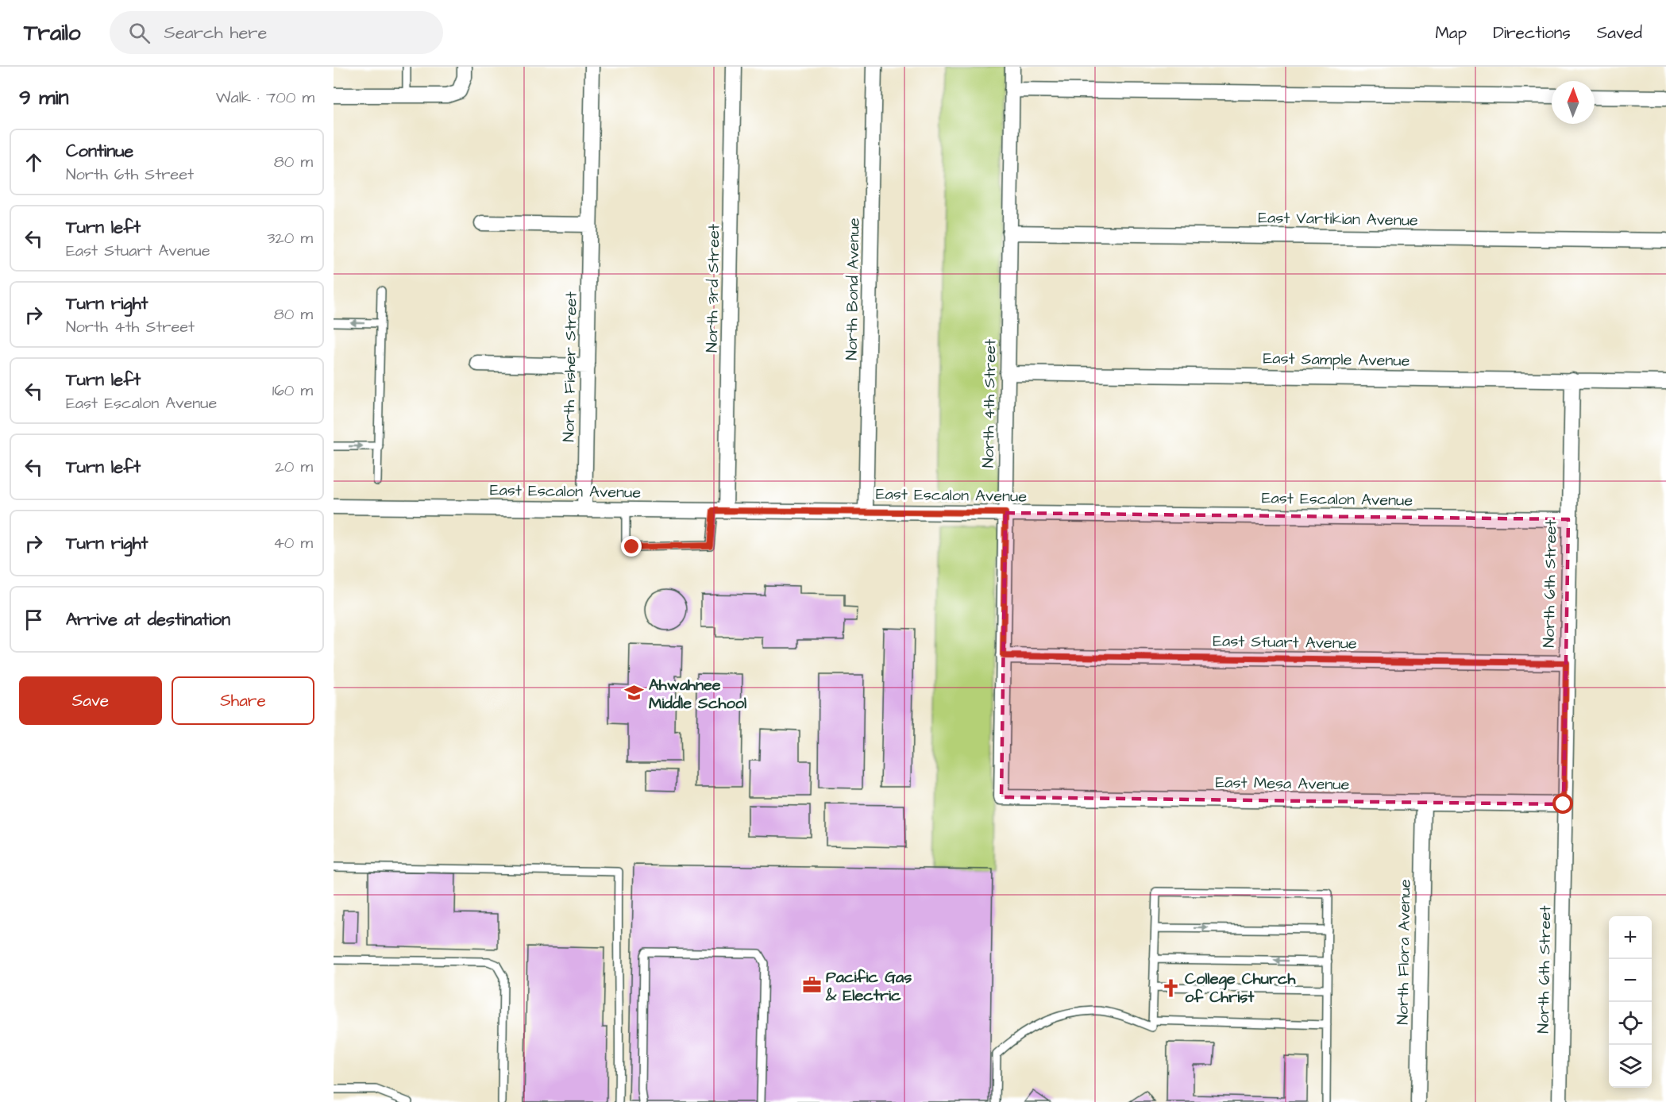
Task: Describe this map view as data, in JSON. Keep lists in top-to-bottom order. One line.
{"streets":{"street":["East Vartikian Avenue","North 3rd Street","North Bond Avenue","East Sample Avenue","North Fisher Street","North 4th Street","East Escalon Avenue","North 6th Street","East Stuart Avenue","East Mesa Avenue","North Flora Avenue"]},"crossings":[["East Vartikian Avenue","North 4th Street"],["North 3rd Street","East Escalon Avenue"],["North Bond Avenue","East Escalon Avenue"],["East Sample Avenue","North 4th Street"],["East Sample Avenue","North 6th Street"],["North Fisher Street","East Escalon Avenue"],["North 4th Street","East Escalon Avenue"],["North 4th Street","East Stuart Avenue"],["North 4th Street","East Mesa Avenue"],["East Escalon Avenue","North 6th Street"],["North 6th Street","East Stuart Avenue"],["North 6th Street","East Mesa Avenue"],["East Mesa Avenue","North Flora Avenue"]],"places":{"school or university":["Ahwahnee Middle School"],"office":["Pacific Gas & Electric"],"church":["College Church of Christ"]},"north":"top","page":{"header":"Trailo","search":"Search here","nav":["Map","Directions","Saved"],"heading":["9 min","Walk · 700 m"],"list":[["Continue","North 6th Street","80 m"],["Turn left","East Stuart Avenue","320 m"],["Turn right","North 4th Street","80 m"],["Turn left","East Escalon Avenue","160 m"],["Turn left","20 m"],["Turn right","40 m"],"Arrive at destination"],"buttons":["Save","Share"],"map_buttons":["+","−"]}}
